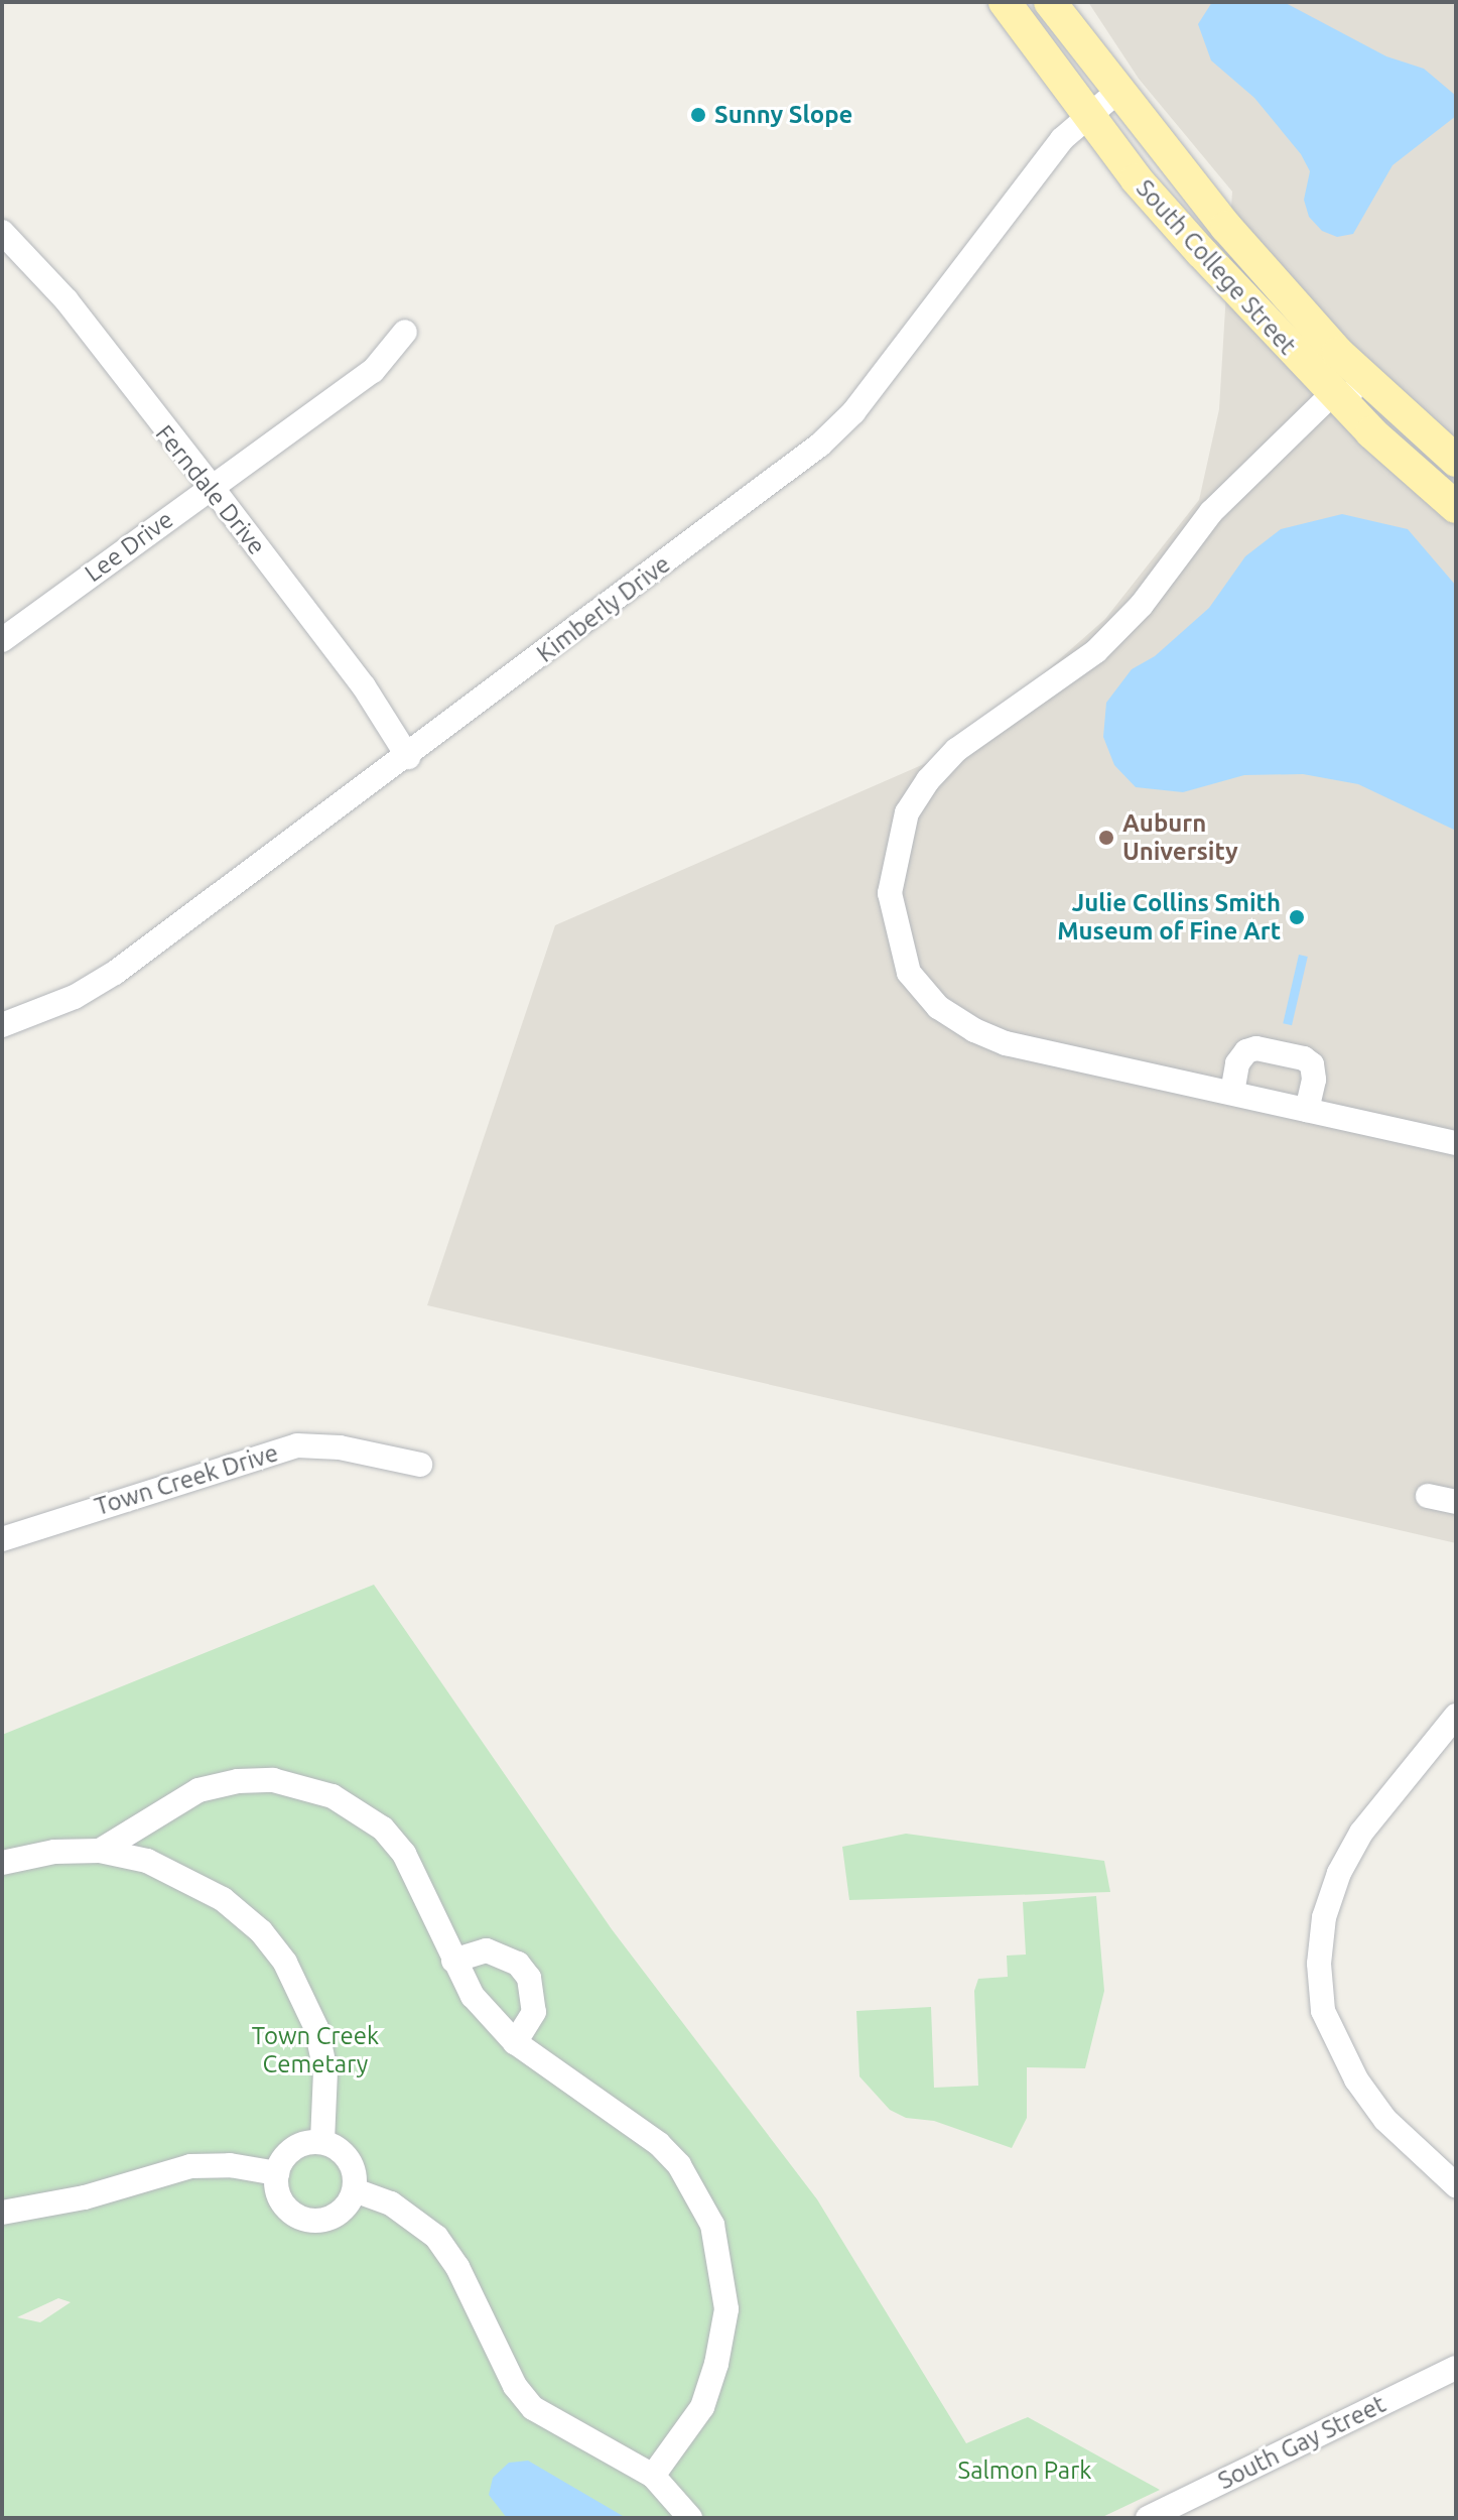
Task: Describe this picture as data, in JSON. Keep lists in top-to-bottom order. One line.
{"streets":{"main road":["South College Street"],"street":["Ferndale Drive","Lee Drive","Kimberly Drive","Town Creek Drive","South Gay Street"]},"crossings":[["South College Street","Kimberly Drive"],["Ferndale Drive","Lee Drive"],["Ferndale Drive","Kimberly Drive"]],"parks":["Town Creek Cemetary","Salmon Park"],"places":["Sunny Slope","Auburn University","Julie Collins Smith Museum of Fine Art"]}
